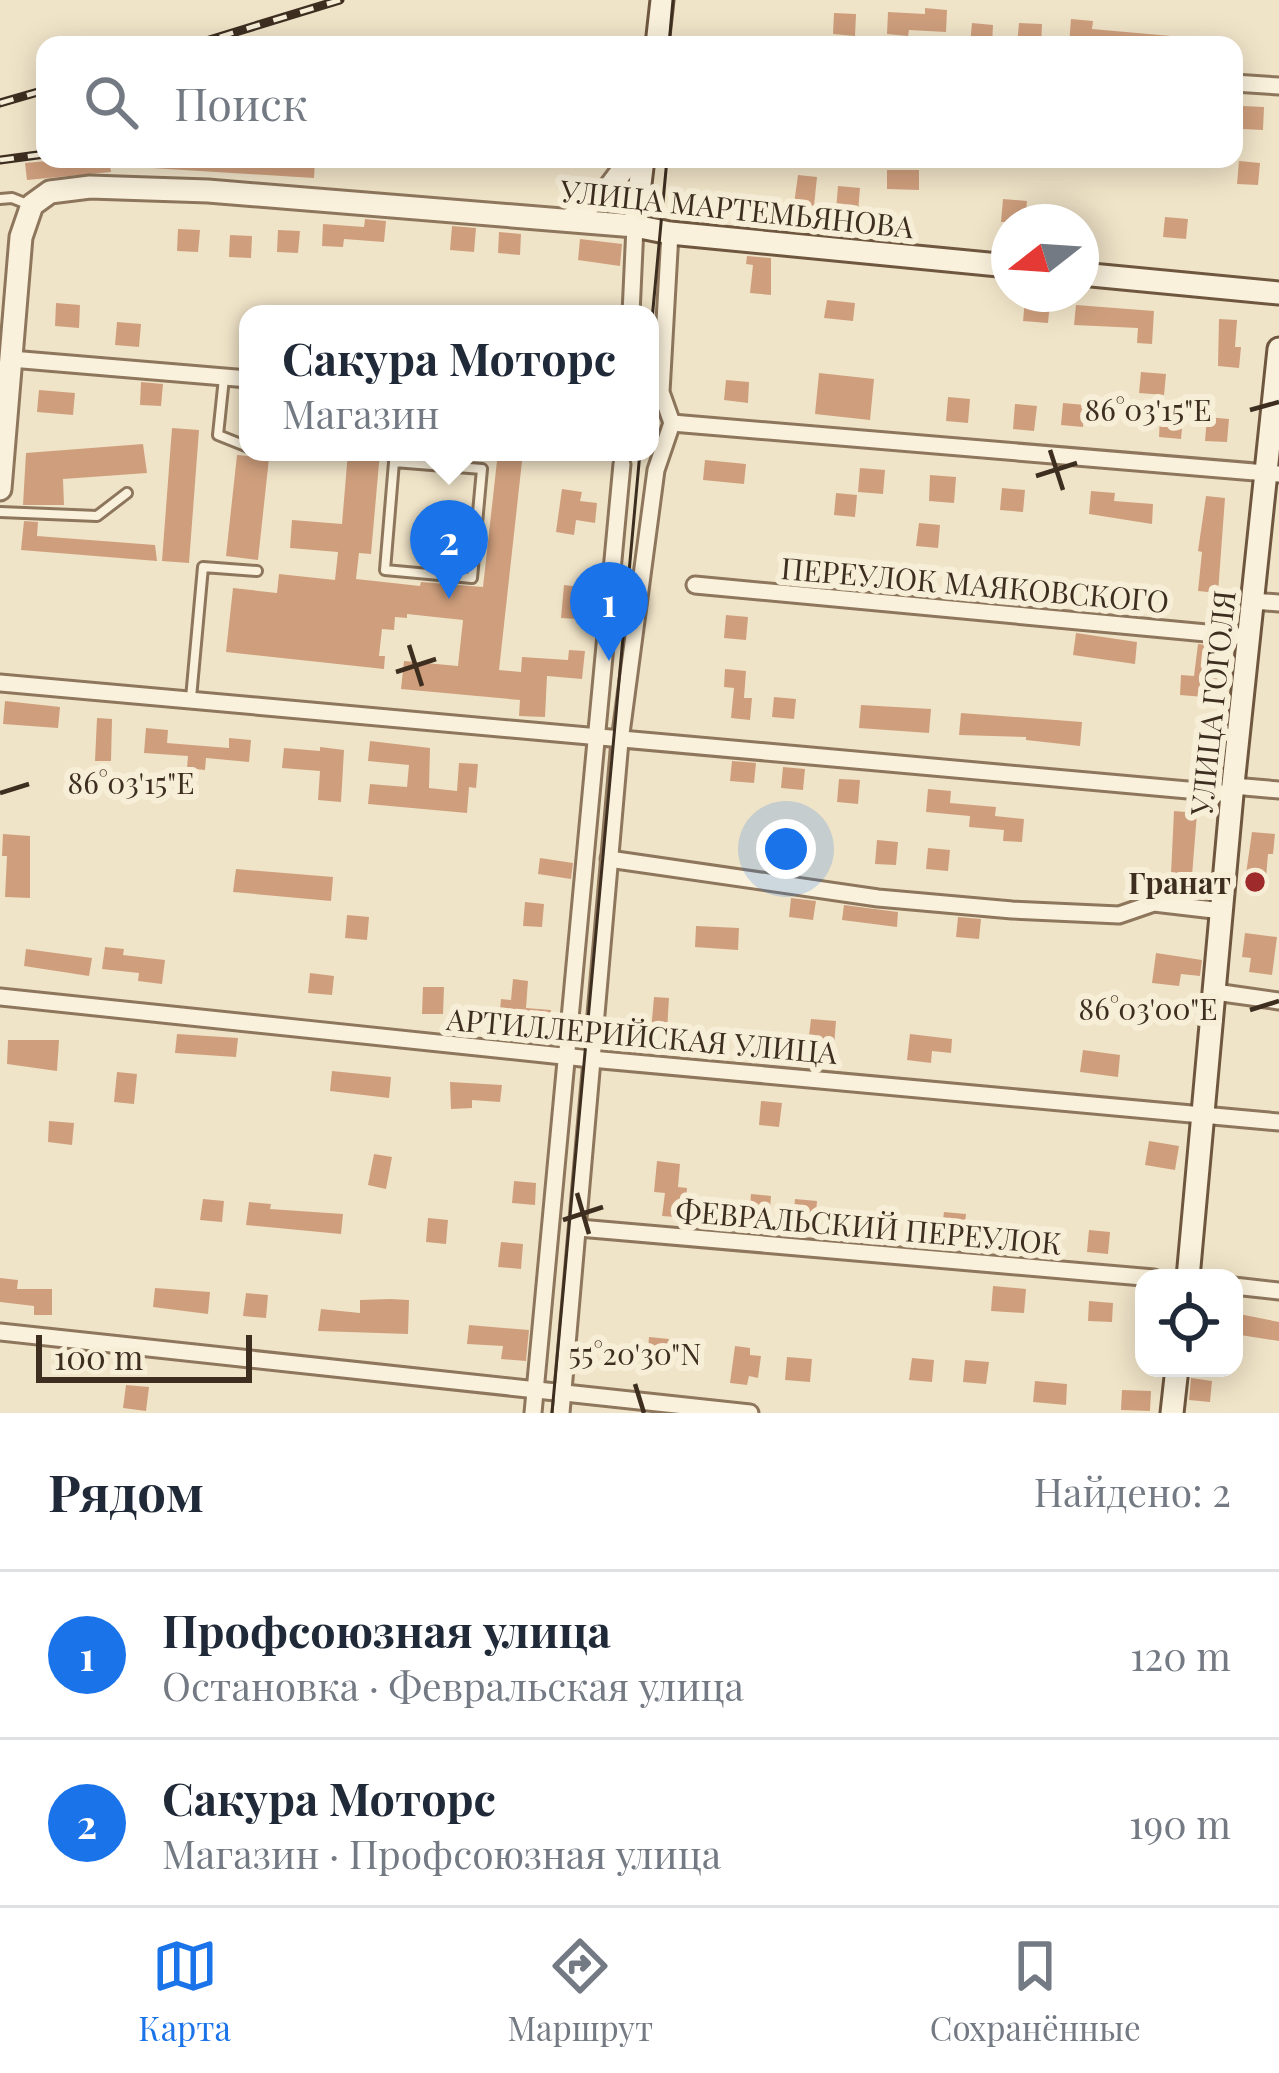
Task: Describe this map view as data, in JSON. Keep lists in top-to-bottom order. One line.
{"streets":{"main road":["УЛИЦА МАРТЕМЬЯНОВА","УЛИЦА ГОГОЛЯ"],"street":["ПЕРЕУЛОК МАЯКОВСКОГО","АРТИЛЛЕРИЙСКАЯ УЛИЦА","ФЕВРАЛЬСКИЙ ПЕРЕУЛОК"]},"crossings":[["ПЕРЕУЛОК МАЯКОВСКОГО","УЛИЦА ГОГОЛЯ"],["УЛИЦА ГОГОЛЯ","АРТИЛЛЕРИЙСКАЯ УЛИЦА"]],"places":["Гранат"],"scale_bar":"100 m","north":"left","page":{"search":"Поиск","popup":["Сакура Моторс","Магазин"],"pins":["2","1"],"scale":"100 m","heading":["Рядом","Найдено: 2"],"list":[{"mark":"1","name":"Профсоюзная улица","note":"Остановка · Февральская улица","value":"120 m"},{"mark":"2","name":"Сакура Моторс","note":"Магазин · Профсоюзная улица","value":"190 m"}],"nav":["Карта","Маршрут","Сохранённые"]},"coordinates":["86°03'15\"E","86°03'00\"E","55°20'30\"N"]}
